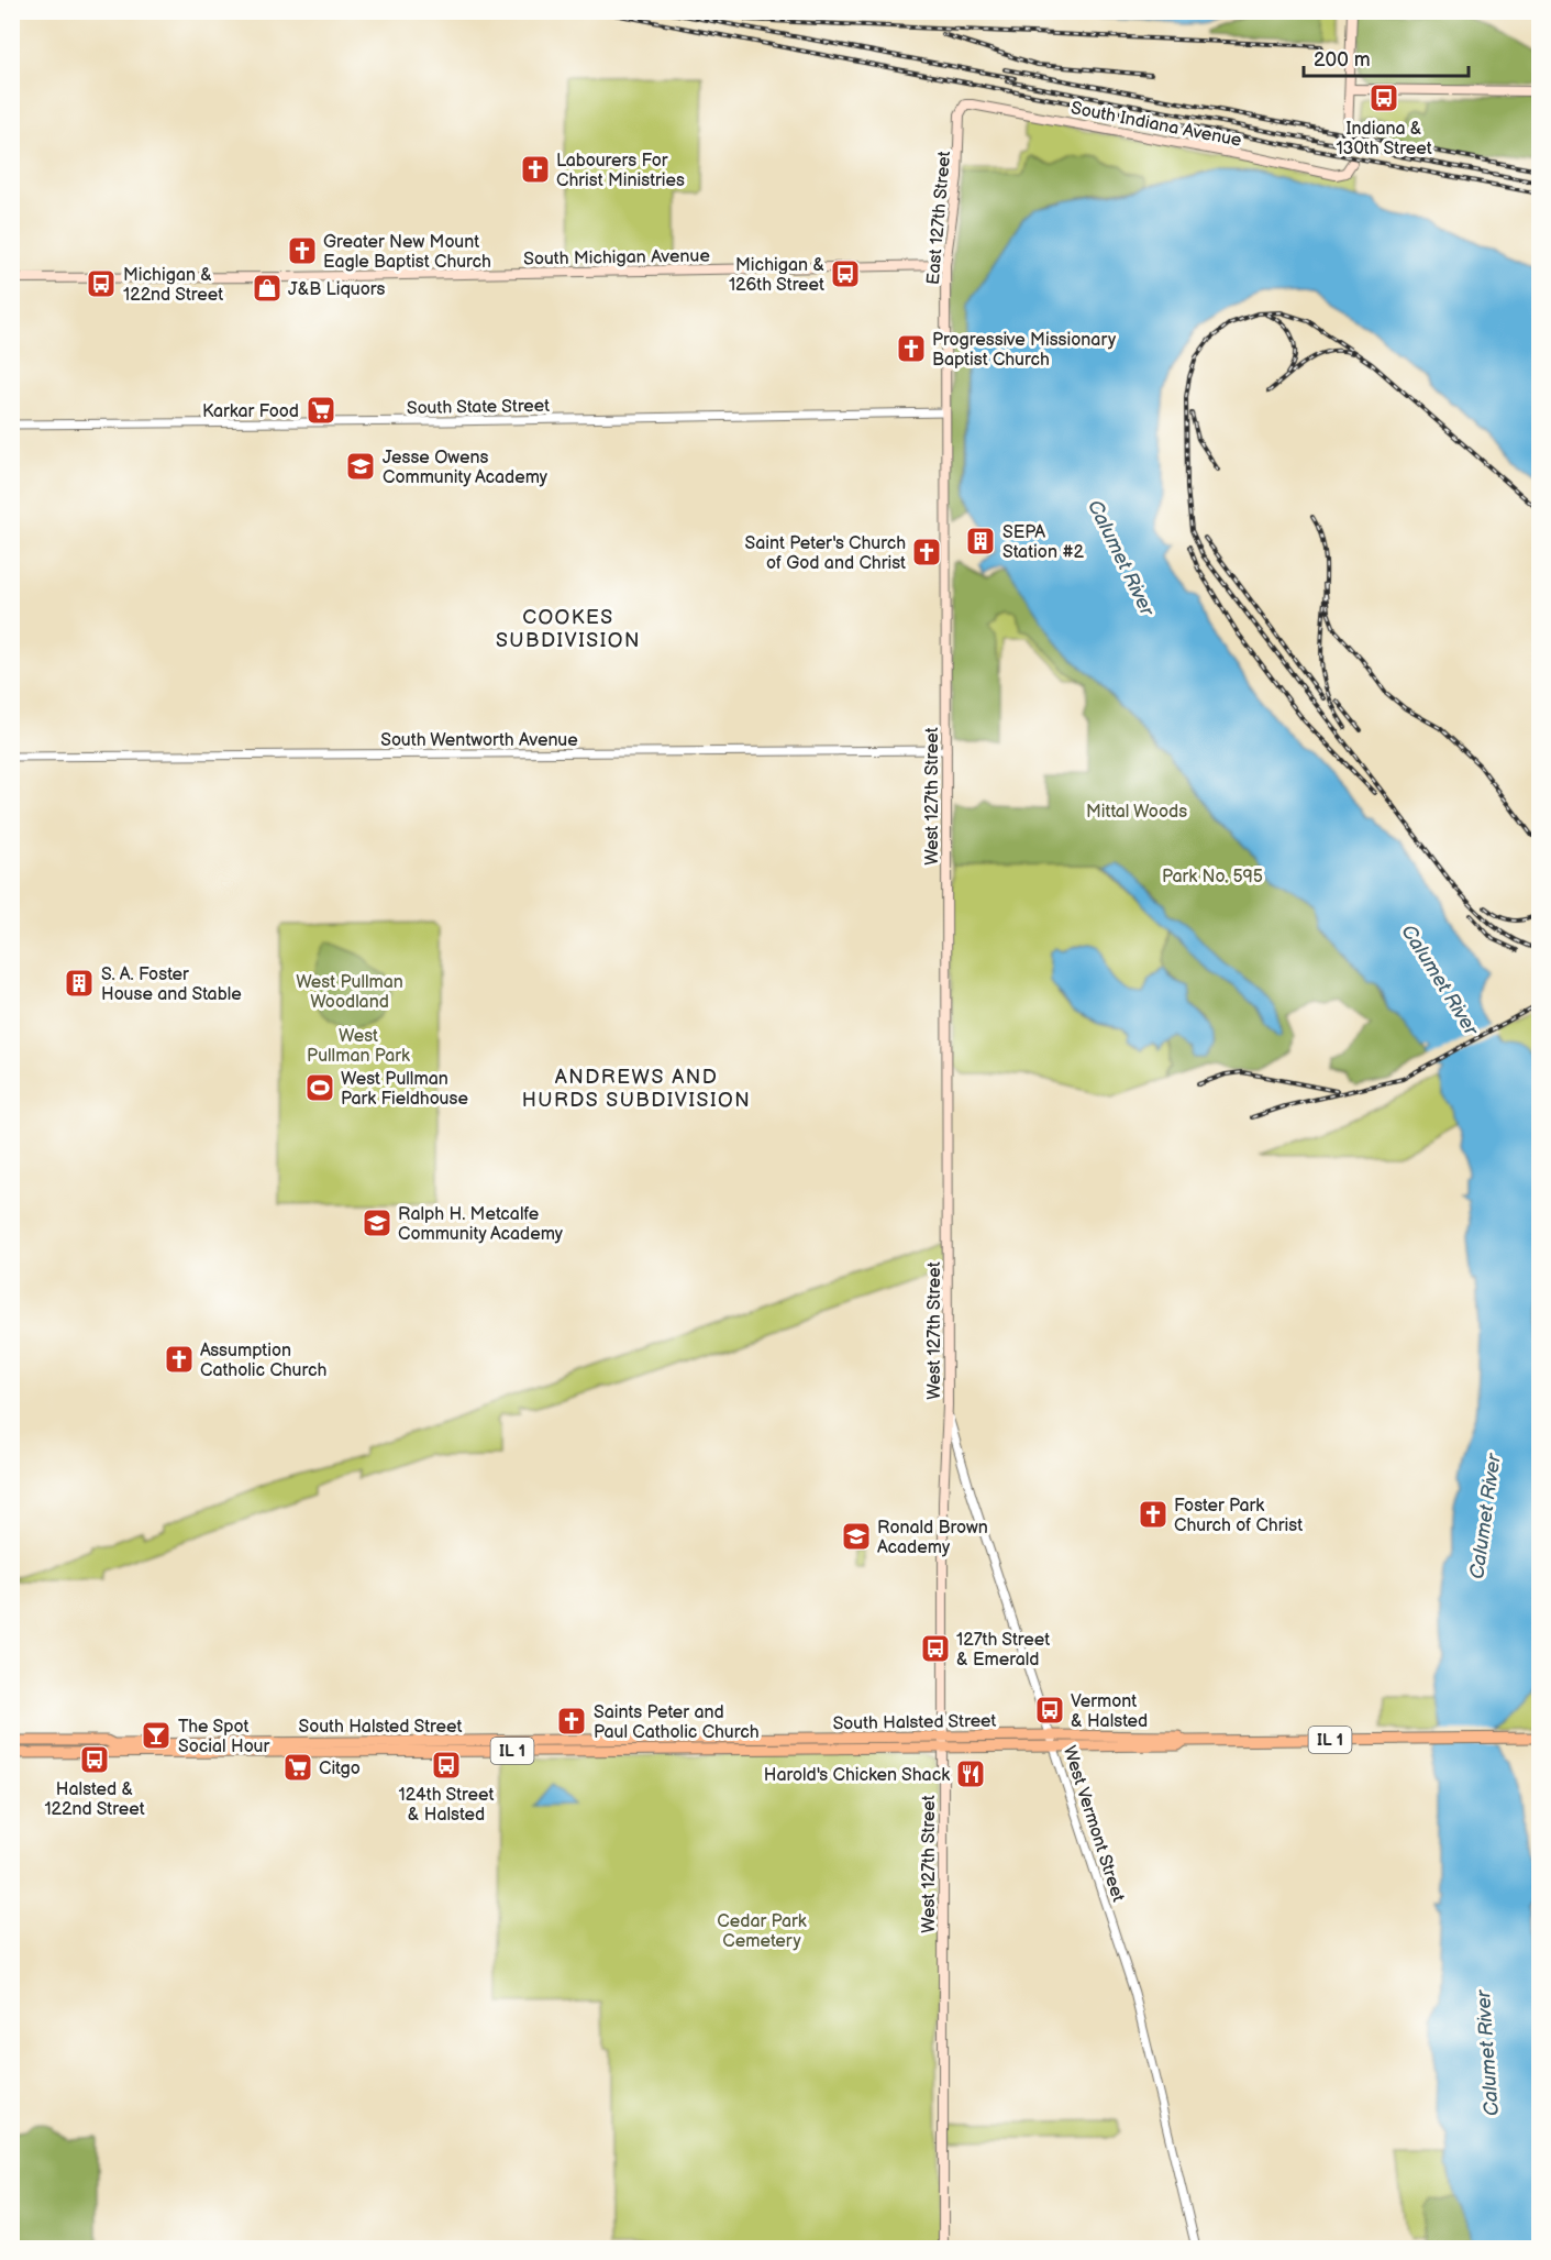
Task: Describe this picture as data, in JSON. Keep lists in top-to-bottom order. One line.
{"streets":{"main road":["South Indiana Avenue","East 127th Street","South Michigan Avenue","West 127th Street","South Halsted Street","IL 1"],"street":["South State Street","South Wentworth Avenue","West Vermont Street"]},"crossings":[["South Indiana Avenue","East 127th Street"],["East 127th Street","South Michigan Avenue"],["East 127th Street","South State Street"],["East 127th Street","West 127th Street"],["South State Street","West 127th Street"],["South Wentworth Avenue","West 127th Street"],["West 127th Street","South Halsted Street"],["West 127th Street","West Vermont Street"],["South Halsted Street","West Vermont Street"]],"districts":["COOKES SUBDIVISION","ANDREWS AND HURDS SUBDIVISION"],"water":["Calumet River"],"parks":["Mittal Woods","Park No. 595","West Pullman Woodland","West Pullman Park","Cedar Park Cemetery"],"places":{"bus stop":["Indiana & 130th Street","Michigan & 126th Street","Michigan & 122nd Street","127th Street & Emerald","Vermont & Halsted","Halsted & 122nd Street","124th Street & Halsted"],"church":["Labourers For Christ Ministries","Greater New Mount Eagle Baptist Church","Progressive Missionary Baptist Church","Saint Peter's Church of God and Christ","Assumption Catholic Church","Foster Park Church of Christ","Saints Peter and Paul Catholic Church"],"shop":["J&B Liquors"],"supermarket":["Karkar Food","Citgo"],"school or university":["Jesse Owens Community Academy","Ralph H. Metcalfe Community Academy","Ronald Brown Academy"],"building":["SEPA Station #2","S. A. Foster House and Stable"],"sports":["West Pullman Park Fieldhouse"],"bar":["The Spot Social Hour"],"restaurant":["Harold's Chicken Shack"]},"scale_bar":"200 m"}
